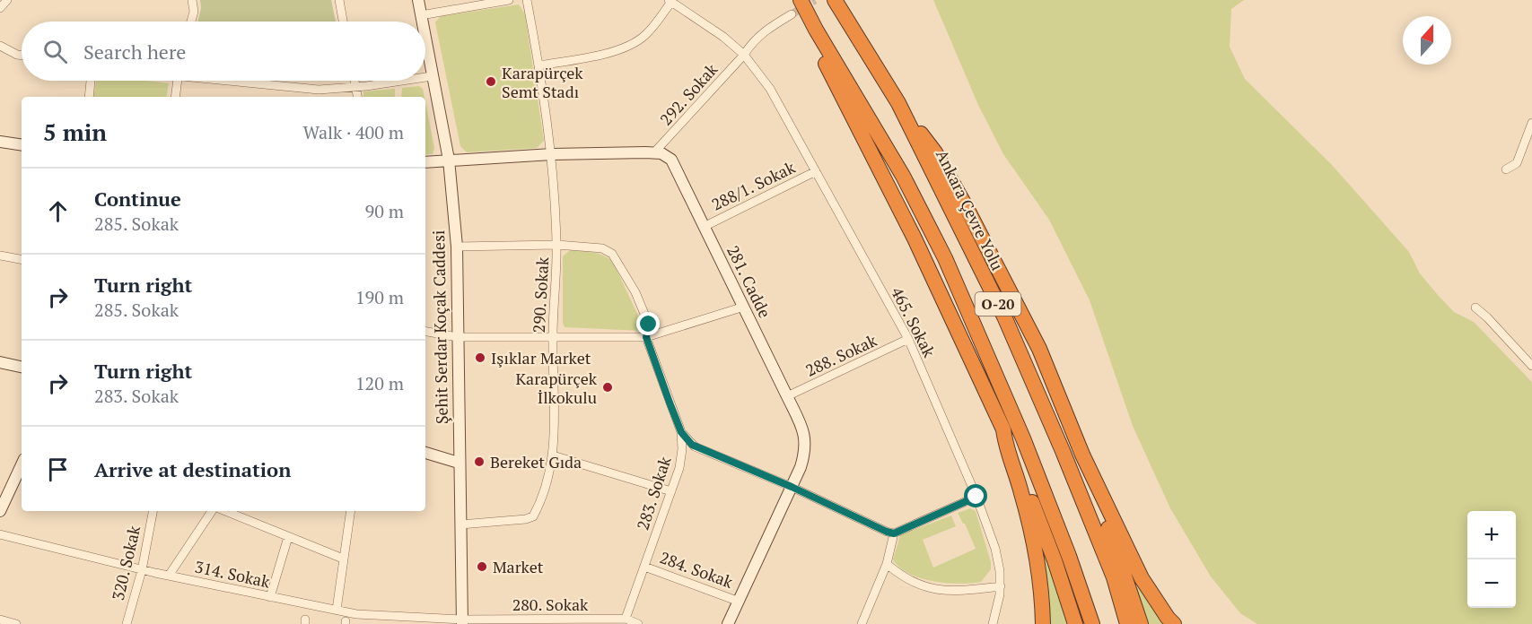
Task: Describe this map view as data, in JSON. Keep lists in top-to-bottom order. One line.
{"streets":{"highway":["Ankara Çevre Yolu","O-20"],"street":["292. Sokak","288/1. Sokak","281. Cadde","290. Sokak","465. Sokak","Şehit Serdar Koçak Caddesi","288. Sokak","283. Sokak","320. Sokak","284. Sokak","314. Sokak","280. Sokak"]},"crossings":[["292. Sokak","281. Cadde"],["292. Sokak","465. Sokak"],["288/1. Sokak","281. Cadde"],["288/1. Sokak","465. Sokak"],["281. Cadde","288. Sokak"],["281. Cadde","284. Sokak"],["290. Sokak","Şehit Serdar Koçak Caddesi"],["290. Sokak","283. Sokak"],["465. Sokak","288. Sokak"],["Şehit Serdar Koçak Caddesi","283. Sokak"],["Şehit Serdar Koçak Caddesi","314. Sokak"],["Şehit Serdar Koçak Caddesi","280. Sokak"],["283. Sokak","284. Sokak"],["283. Sokak","280. Sokak"],["320. Sokak","314. Sokak"],["314. Sokak","280. Sokak"]],"places":["Karapürçek Semt Stadı","Işıklar Market","Karapürçek İlkokulu","Bereket Gıda","Market"],"north":"top","page":{"search":"Search here","heading":["5 min","Walk · 400 m"],"list":[["Continue","285. Sokak","90 m"],["Turn right","285. Sokak","190 m"],["Turn right","283. Sokak","120 m"],"Arrive at destination"],"map_buttons":["+","−"]}}
